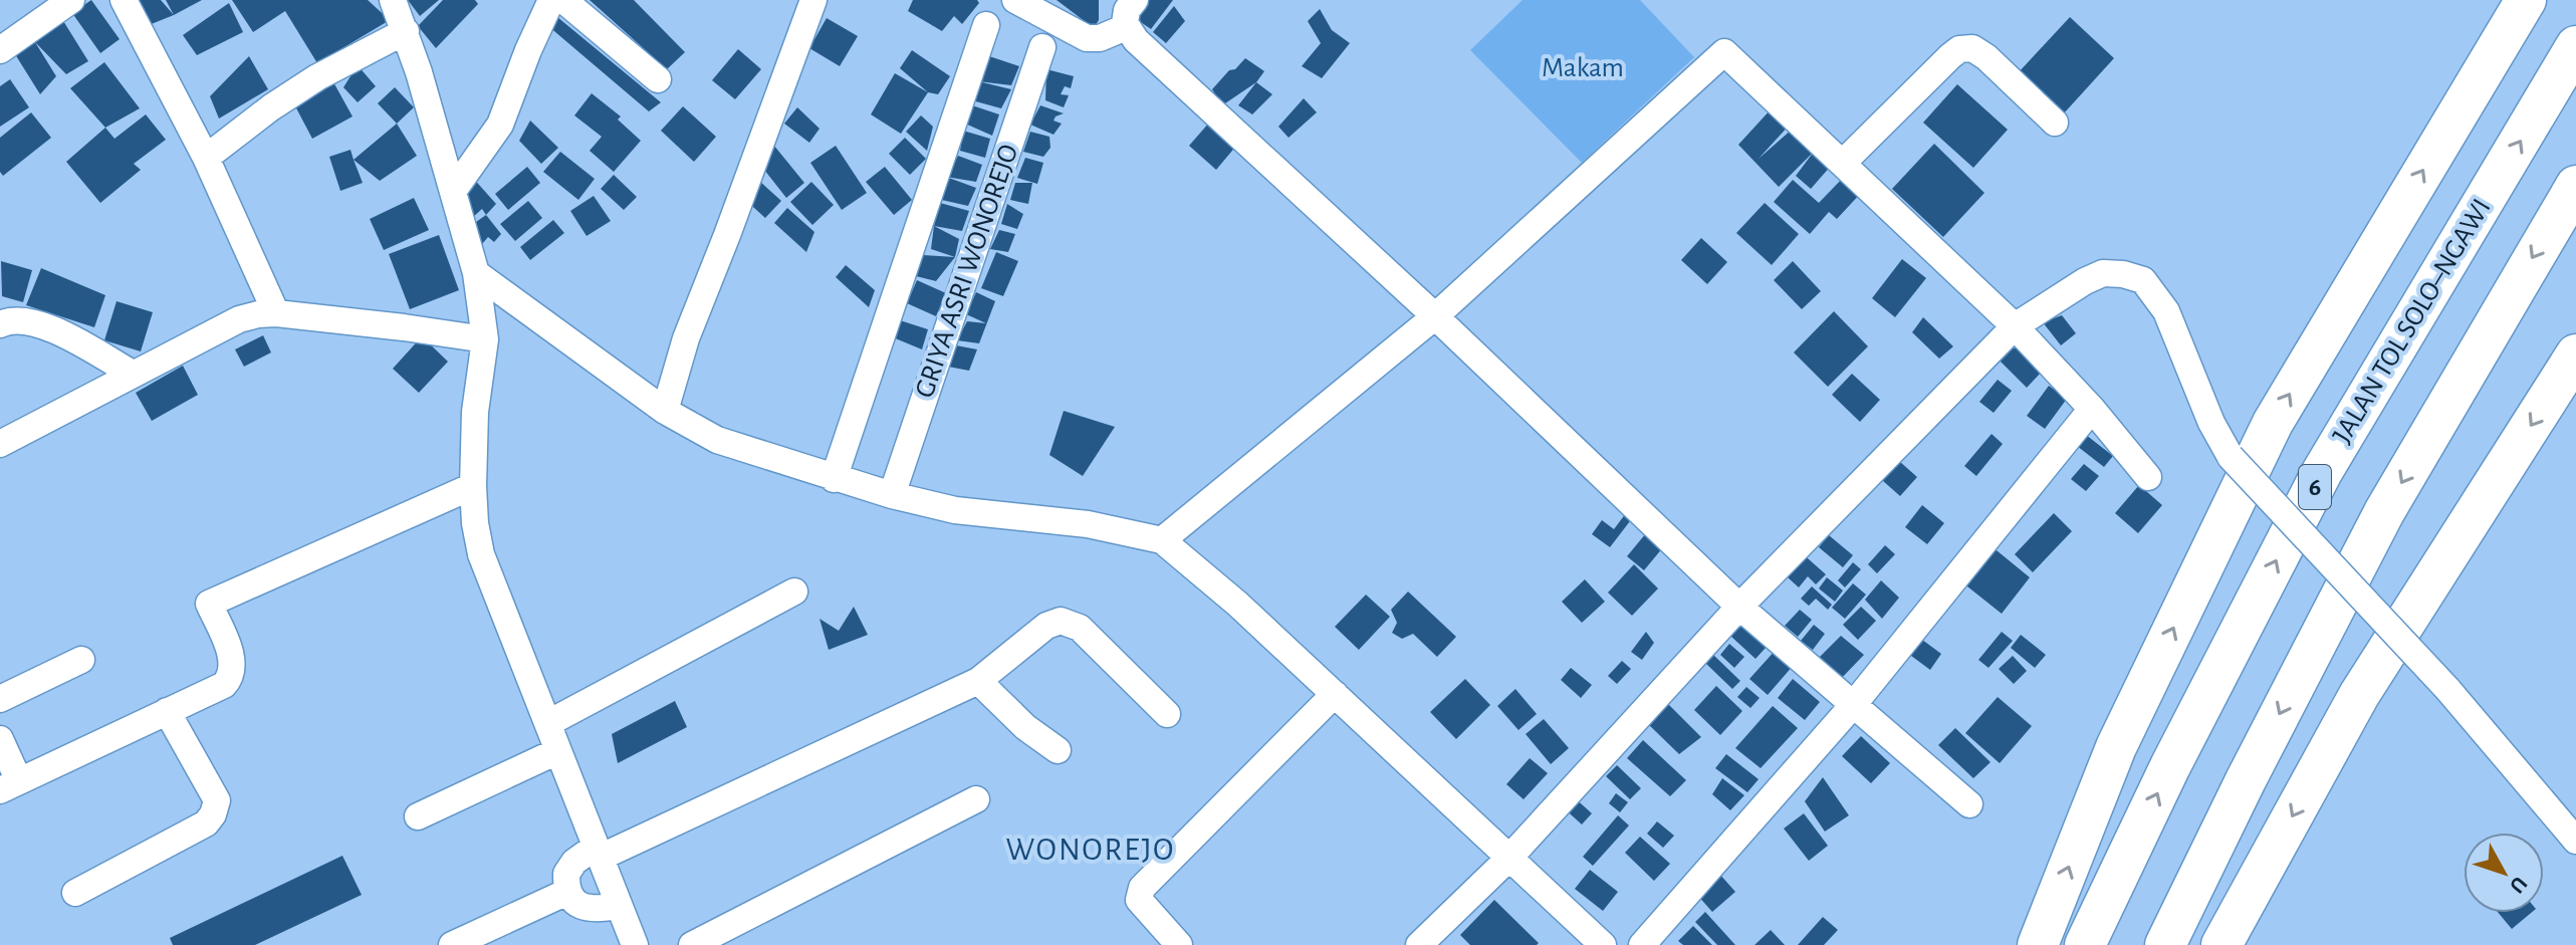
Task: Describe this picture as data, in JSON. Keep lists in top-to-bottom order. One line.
{"streets":{"highway":["JALAN TOL SOLO–NGAWI","6"],"street":["GRIYA ASRI WONOREJO"]},"districts":["WONOREJO"],"parks":["Makam"],"north":"bottom right"}
